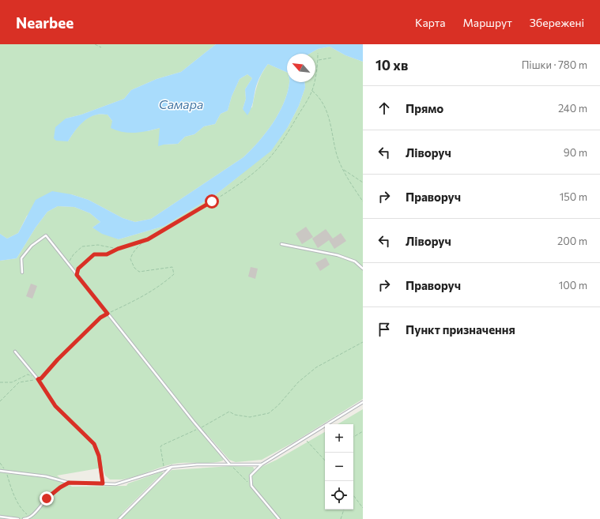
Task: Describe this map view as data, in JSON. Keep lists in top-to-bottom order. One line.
{"water":["Самара"],"north":"top left","page":{"header":"Nearbee","nav":["Карта","Маршрут","Збережені"],"heading":["10 хв","Пішки · 780 m"],"list":[["Прямо","240 m"],["Ліворуч","90 m"],["Праворуч","150 m"],["Ліворуч","200 m"],["Праворуч","100 m"],"Пункт призначення"],"map_buttons":["+","−"]}}
